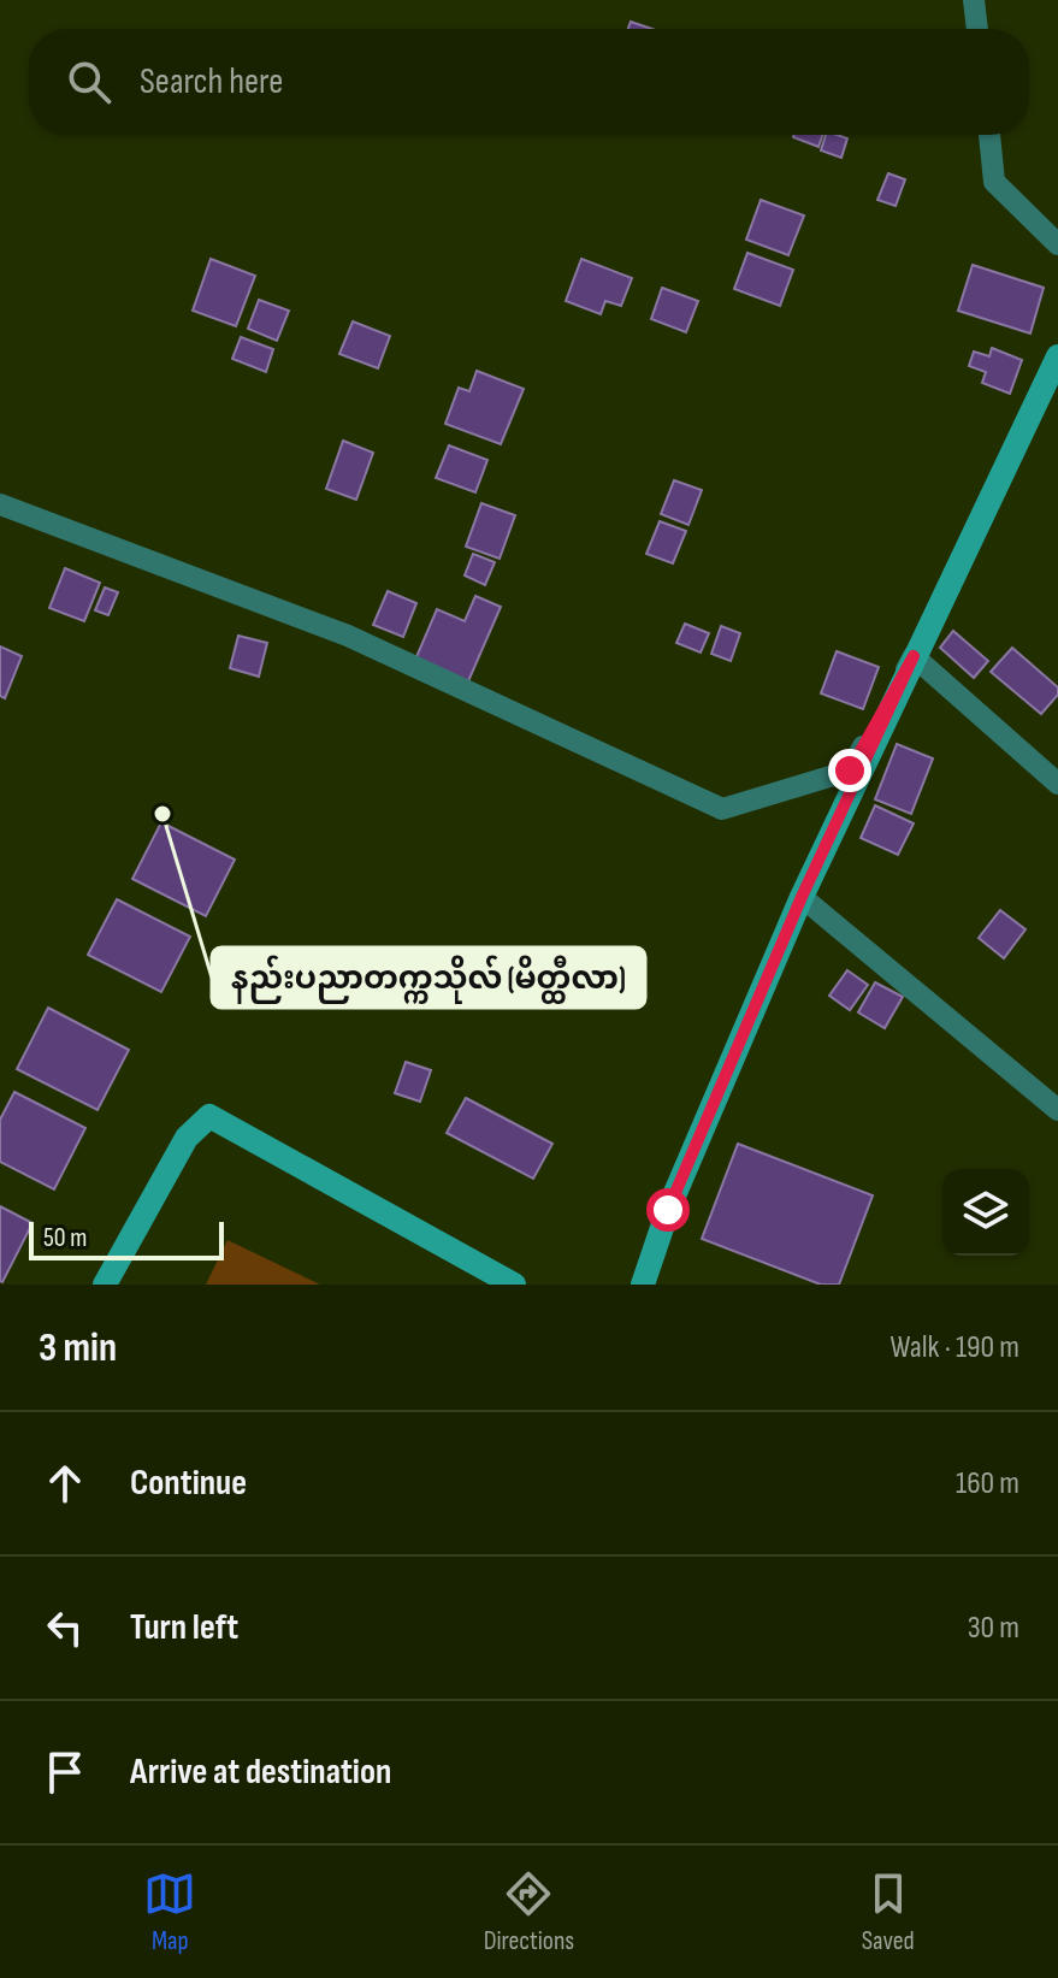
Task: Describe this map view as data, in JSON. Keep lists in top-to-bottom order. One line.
{"places":["နည်းပညာတက္ကသိုလ် (မိတ္ထီလာ)"],"scale_bar":"50 m","page":{"search":"Search here","scale":"50 m","heading":["3 min","Walk · 190 m"],"list":[["Continue","160 m"],["Turn left","30 m"],"Arrive at destination"],"nav":["Map","Directions","Saved"]}}
